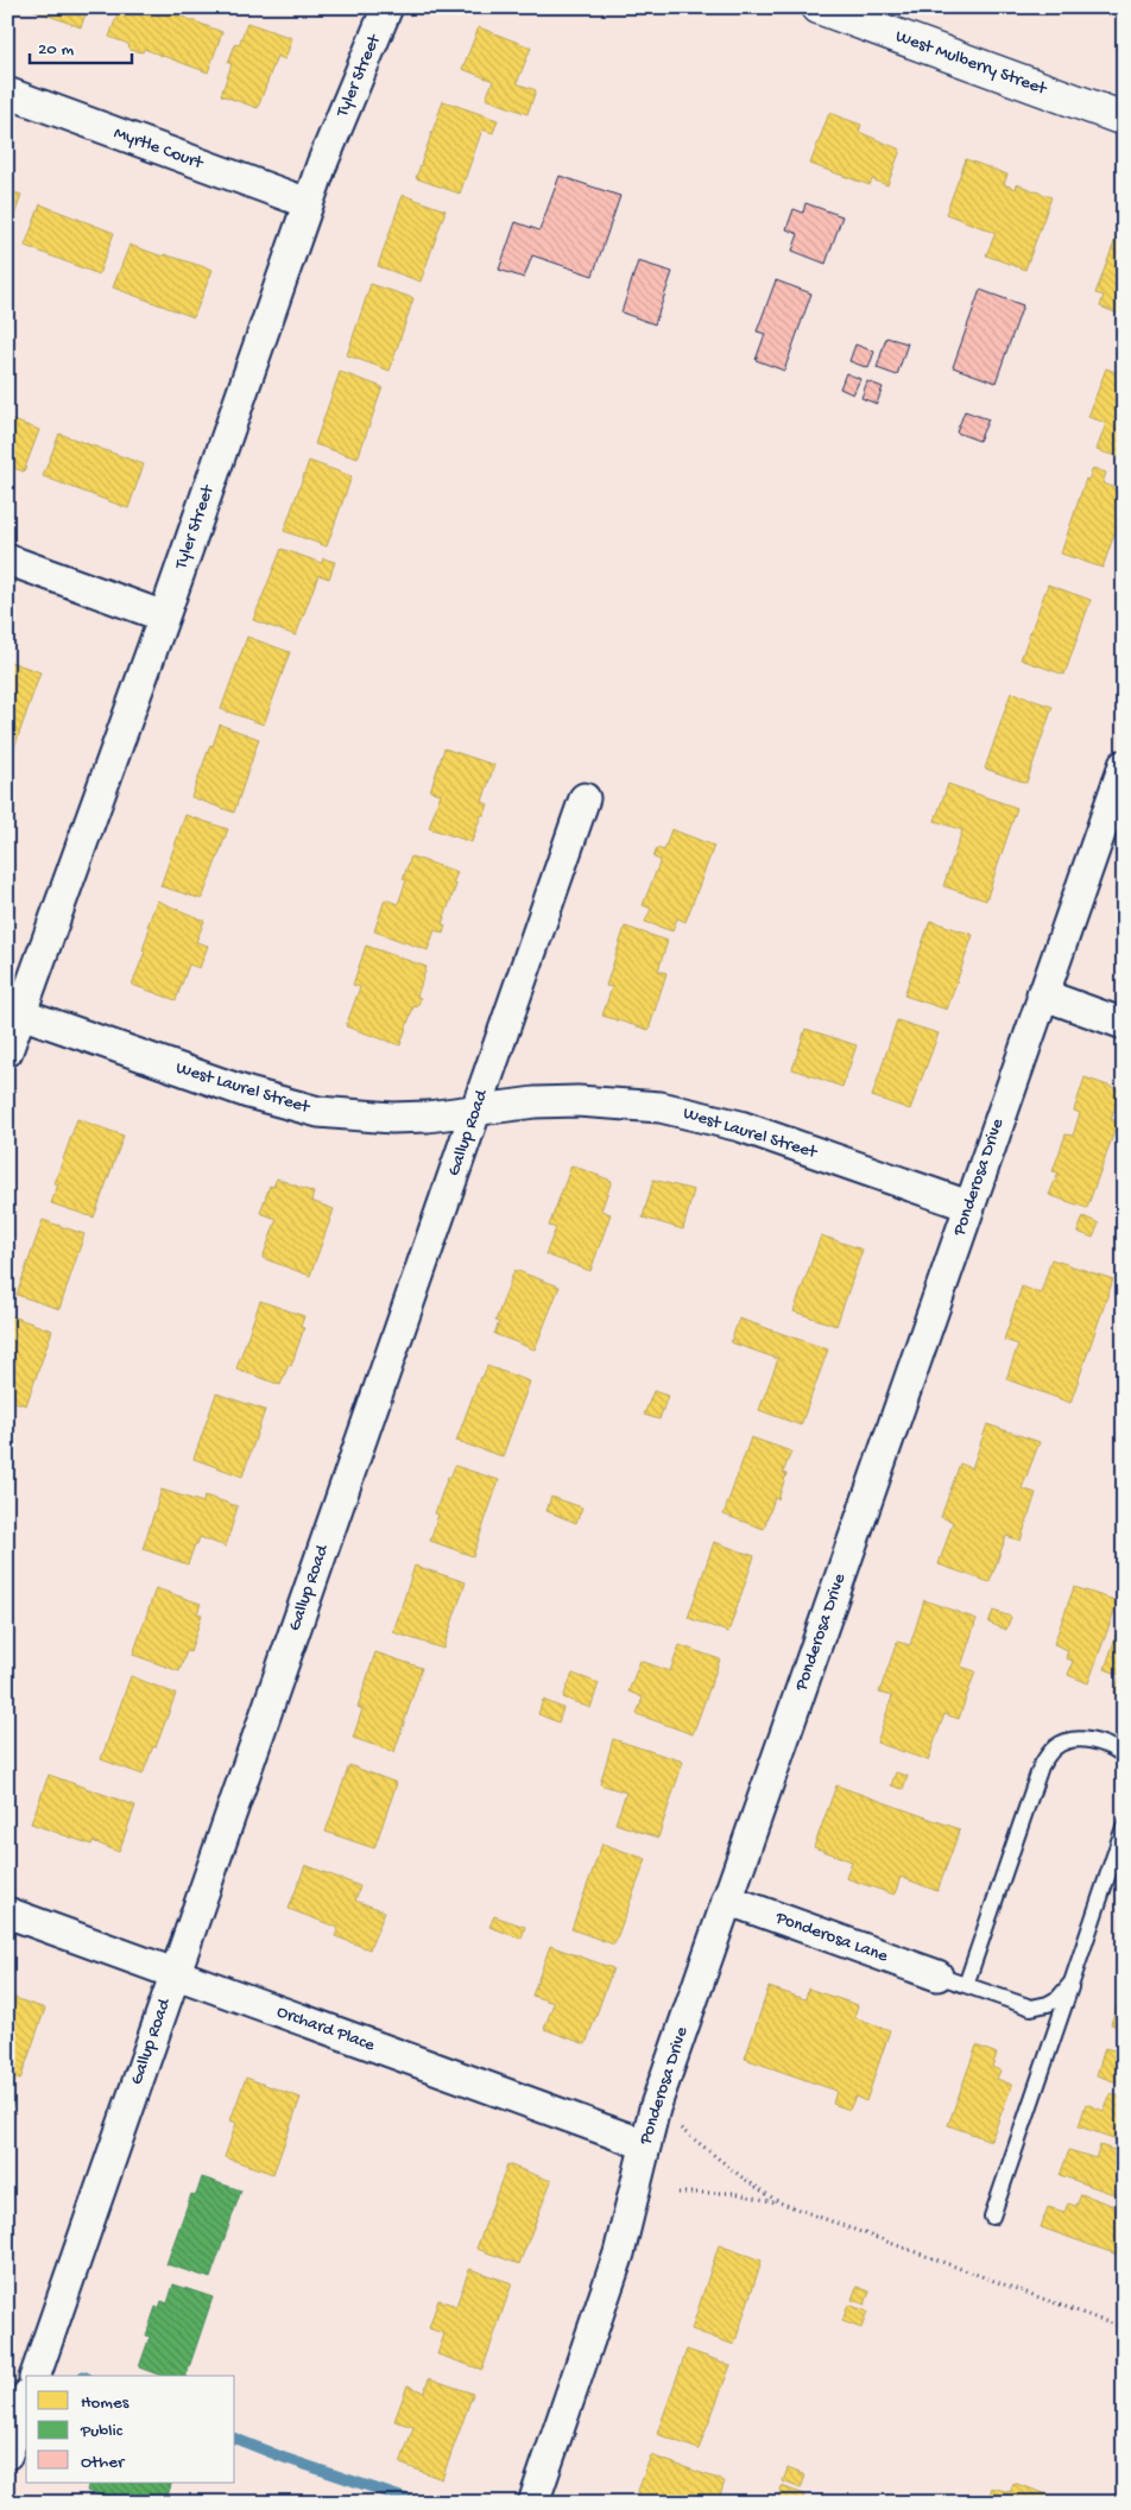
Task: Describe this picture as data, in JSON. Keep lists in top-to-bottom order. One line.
{"streets":{"main road":["West Mulberry Street"],"street":["Tyler Street","Myrtle Court","West Laurel Street","Gallup Road","Ponderosa Drive","Ponderosa Lane","Orchard Place"]},"crossings":[["Tyler Street","Myrtle Court"],["Tyler Street","West Laurel Street"],["West Laurel Street","Gallup Road"],["West Laurel Street","Ponderosa Drive"],["Gallup Road","Orchard Place"],["Ponderosa Drive","Ponderosa Lane"],["Ponderosa Drive","Orchard Place"]],"legend":["Homes","Public","Other"],"scale_bar":"20 m"}
